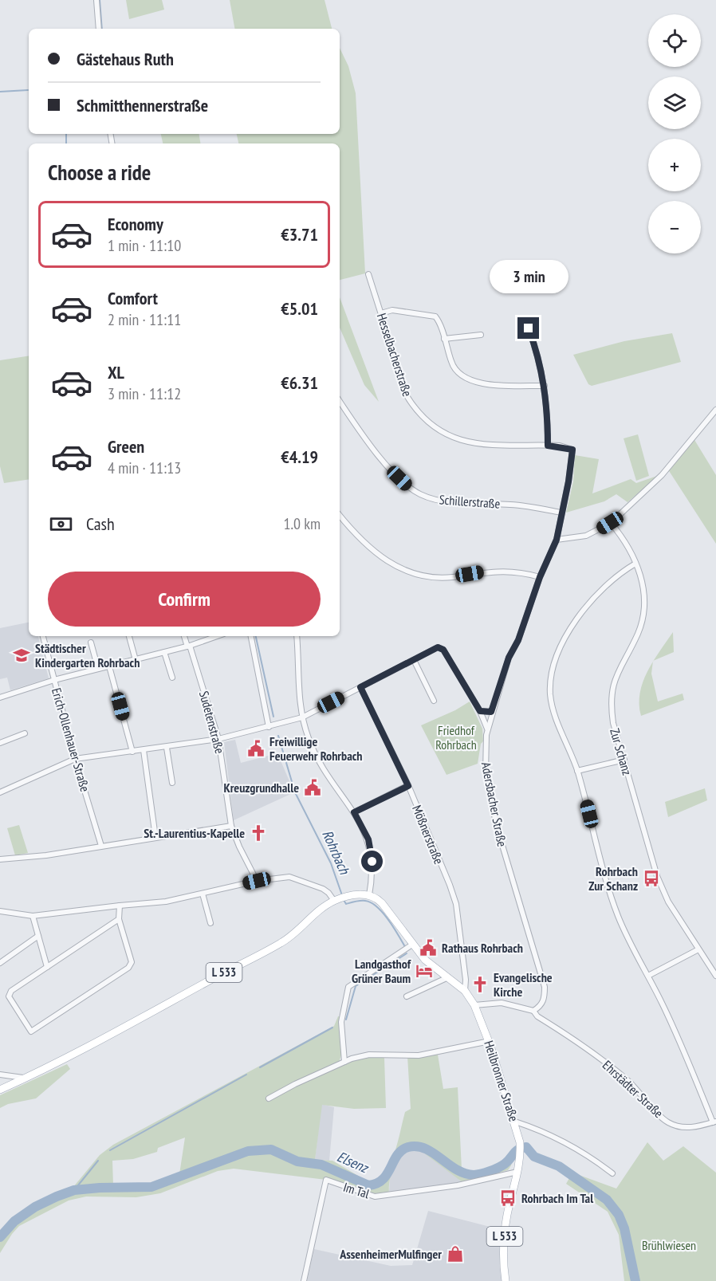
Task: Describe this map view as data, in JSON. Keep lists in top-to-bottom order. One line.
{"streets":{"main road":["L 533","Heilbronner Straße"],"street":["Hesselbacherstraße","Schillerstraße","Sudetenstraße","Erich-Ollenhauer-Straße","Zur Schanz","Adersbacher Straße","Mößnerstraße","Ehrstädter Straße","Im Tal"]},"crossings":[["Hesselbacherstraße","Adersbacher Straße"],["Schillerstraße","Adersbacher Straße"],["Adersbacher Straße","Ehrstädter Straße"],["Mößnerstraße","Heilbronner Straße"],["Heilbronner Straße","Im Tal"]],"water":["Rohrbach","Elsenz"],"parks":["Friedhof Rohrbach","Brühlwiesen"],"places":{"school or university":["Städtischer Kindergarten Rohrbach"],"public building":["Freiwillige Feuerwehr Rohrbach","Kreuzgrundhalle","Rathaus Rohrbach"],"church":["St.-Laurentius-Kapelle","Evangelische Kirche"],"bus stop":["Rohrbach Zur Schanz","Rohrbach Im Tal"],"hotel":["Landgasthof Grüner Baum"],"shop":["AssenheimerMulfinger"]},"page":{"map_buttons":["+","−"],"banner":["Gästehaus Ruth","Schmitthennerstraße"],"heading":"Choose a ride","list":[{"name":"Economy","note":"1 min · 11:10","value":"€3.71"},{"name":"Comfort","note":"2 min · 11:11","value":"€5.01"},{"name":"XL","note":"3 min · 11:12","value":"€6.31"},{"name":"Green","note":"4 min · 11:13","value":"€4.19"}],"bubble":"3 min","pay":["Cash","1.0 km"],"buttons":"Confirm"}}
